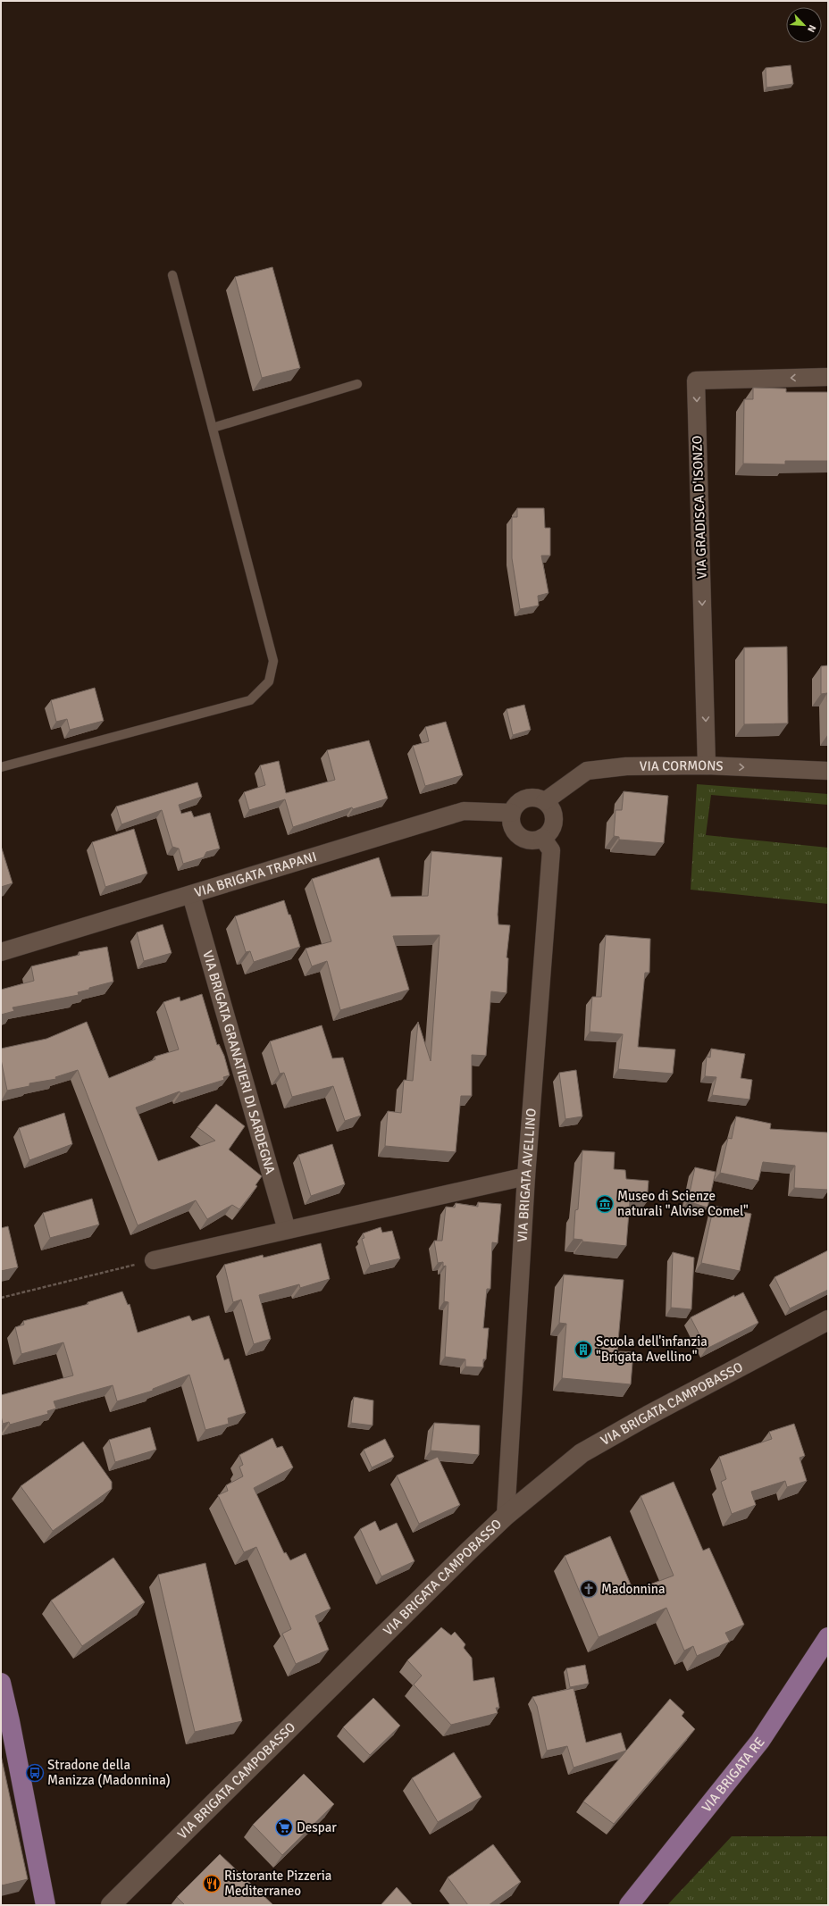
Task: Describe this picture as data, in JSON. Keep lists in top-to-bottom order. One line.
{"streets":{"main road":["VIA BRIGATA CAMPOBASSO","VIA BRIGATA RE"],"street":["VIA GRADISCA D'ISONZO","VIA CORMONS","VIA BRIGATA TRAPANI","VIA BRIGATA GRANATIERI DI SARDEGNA","VIA BRIGATA AVELLINO"]},"crossings":[["VIA GRADISCA D'ISONZO","VIA CORMONS"],["VIA CORMONS","VIA BRIGATA TRAPANI"],["VIA CORMONS","VIA BRIGATA AVELLINO"],["VIA BRIGATA TRAPANI","VIA BRIGATA GRANATIERI DI SARDEGNA"],["VIA BRIGATA TRAPANI","VIA BRIGATA AVELLINO"],["VIA BRIGATA AVELLINO","VIA BRIGATA CAMPOBASSO"]],"one_way":["VIA CORMONS"],"places":{"museum":["Museo di Scienze naturali \"Alvise Comel\""],"building":["Scuola dell'infanzia \"Brigata Avellino\""],"church":["Madonnina"],"bus stop":["Stradone della Manizza (Madonnina)"],"supermarket":["Despar"],"restaurant":["Ristorante Pizzeria Mediterraneo"]},"north":"bottom right"}
